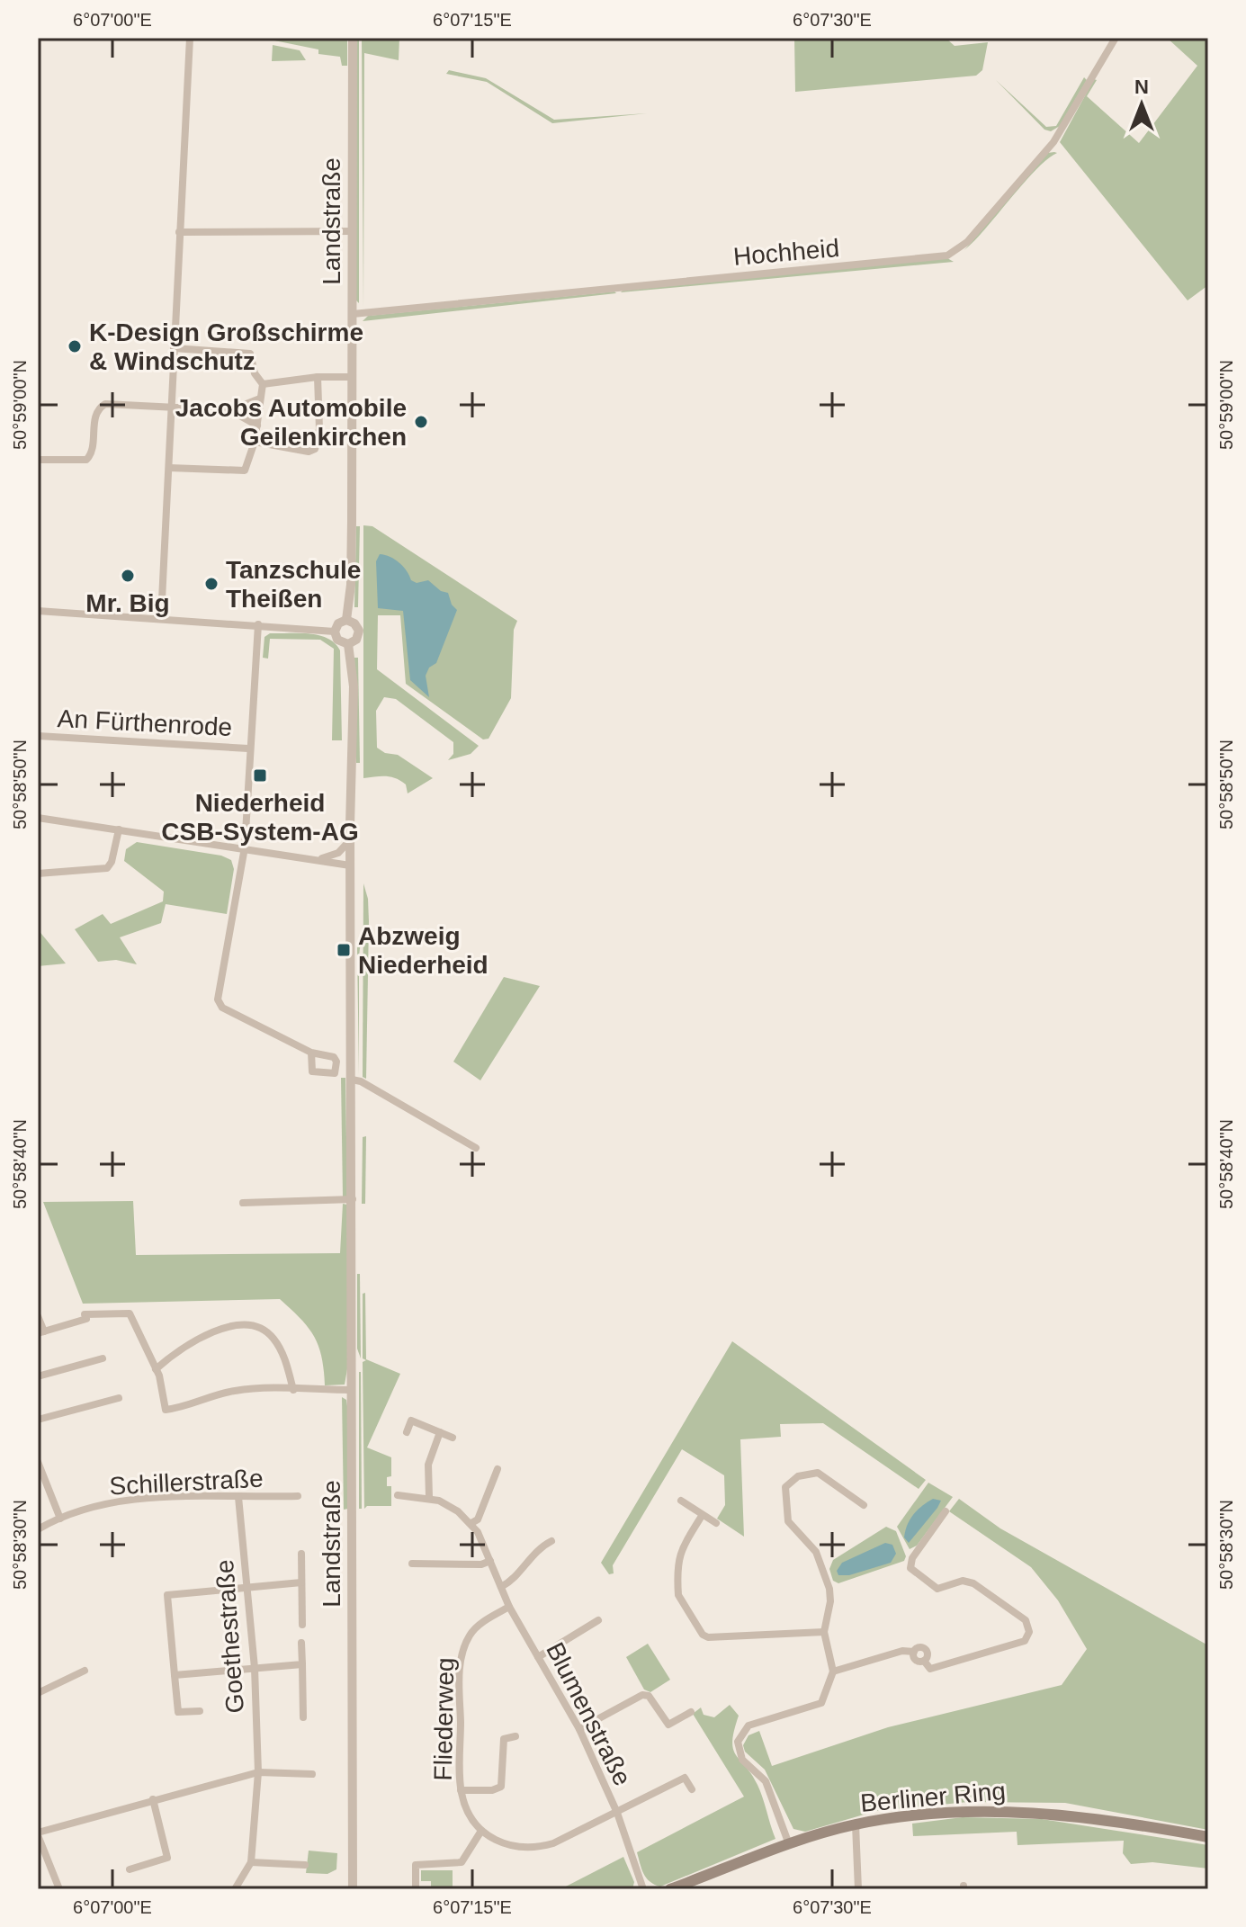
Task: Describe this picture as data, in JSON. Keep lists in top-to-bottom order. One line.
{"streets":{"main road":["Berliner Ring"],"street":["Landstraße","Hochheid","An Fürthenrode","Schillerstraße","Goethestraße","Blumenstraße","Fliederweg"]},"crossings":[["Landstraße","Hochheid"],["Schillerstraße","Goethestraße"],["Blumenstraße","Fliederweg"]],"places":{"other":["K-Design Großschirme & Windschutz","Jacobs Automobile Geilenkirchen","Mr. Big","Tanzschule Theißen"],"transit":["Niederheid CSB-System-AG","Abzweig Niederheid"]},"north":"top","coordinates":["6°07'00\"E","6°07'15\"E","6°07'30\"E","50°59'00\"N","50°58'50\"N","50°58'40\"N","50°58'30\"N"]}
